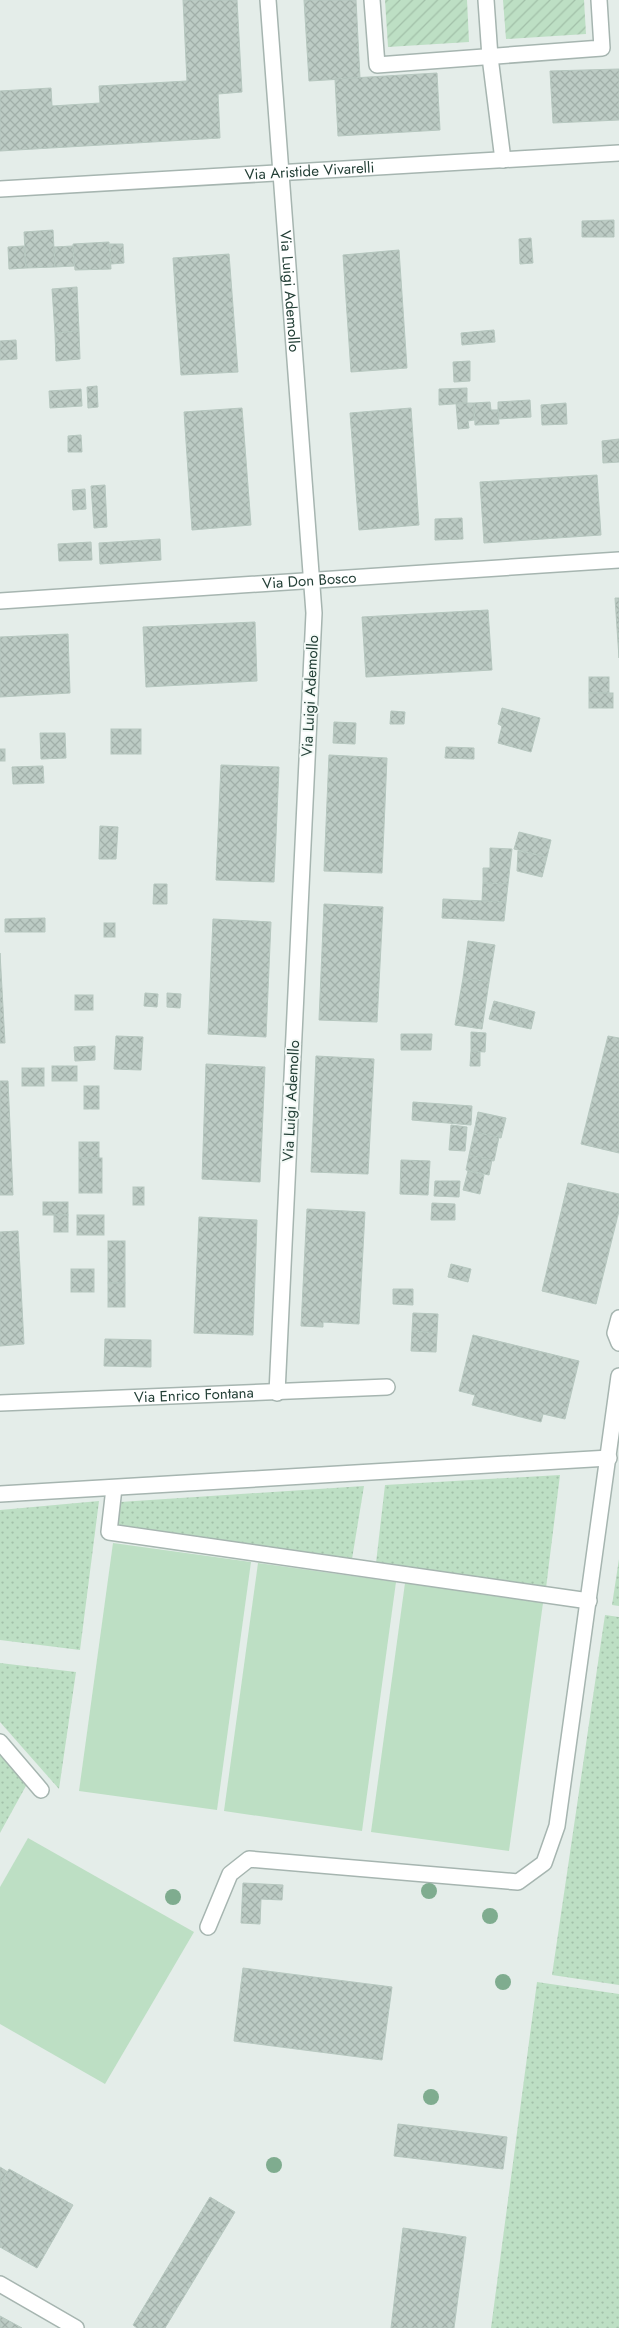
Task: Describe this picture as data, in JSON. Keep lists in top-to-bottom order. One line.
{"streets":{"street":["Via Aristide Vivarelli","Via Luigi Ademollo","Via Don Bosco","Via Enrico Fontana"]},"crossings":[["Via Aristide Vivarelli","Via Luigi Ademollo"],["Via Luigi Ademollo","Via Don Bosco"],["Via Luigi Ademollo","Via Enrico Fontana"]]}
